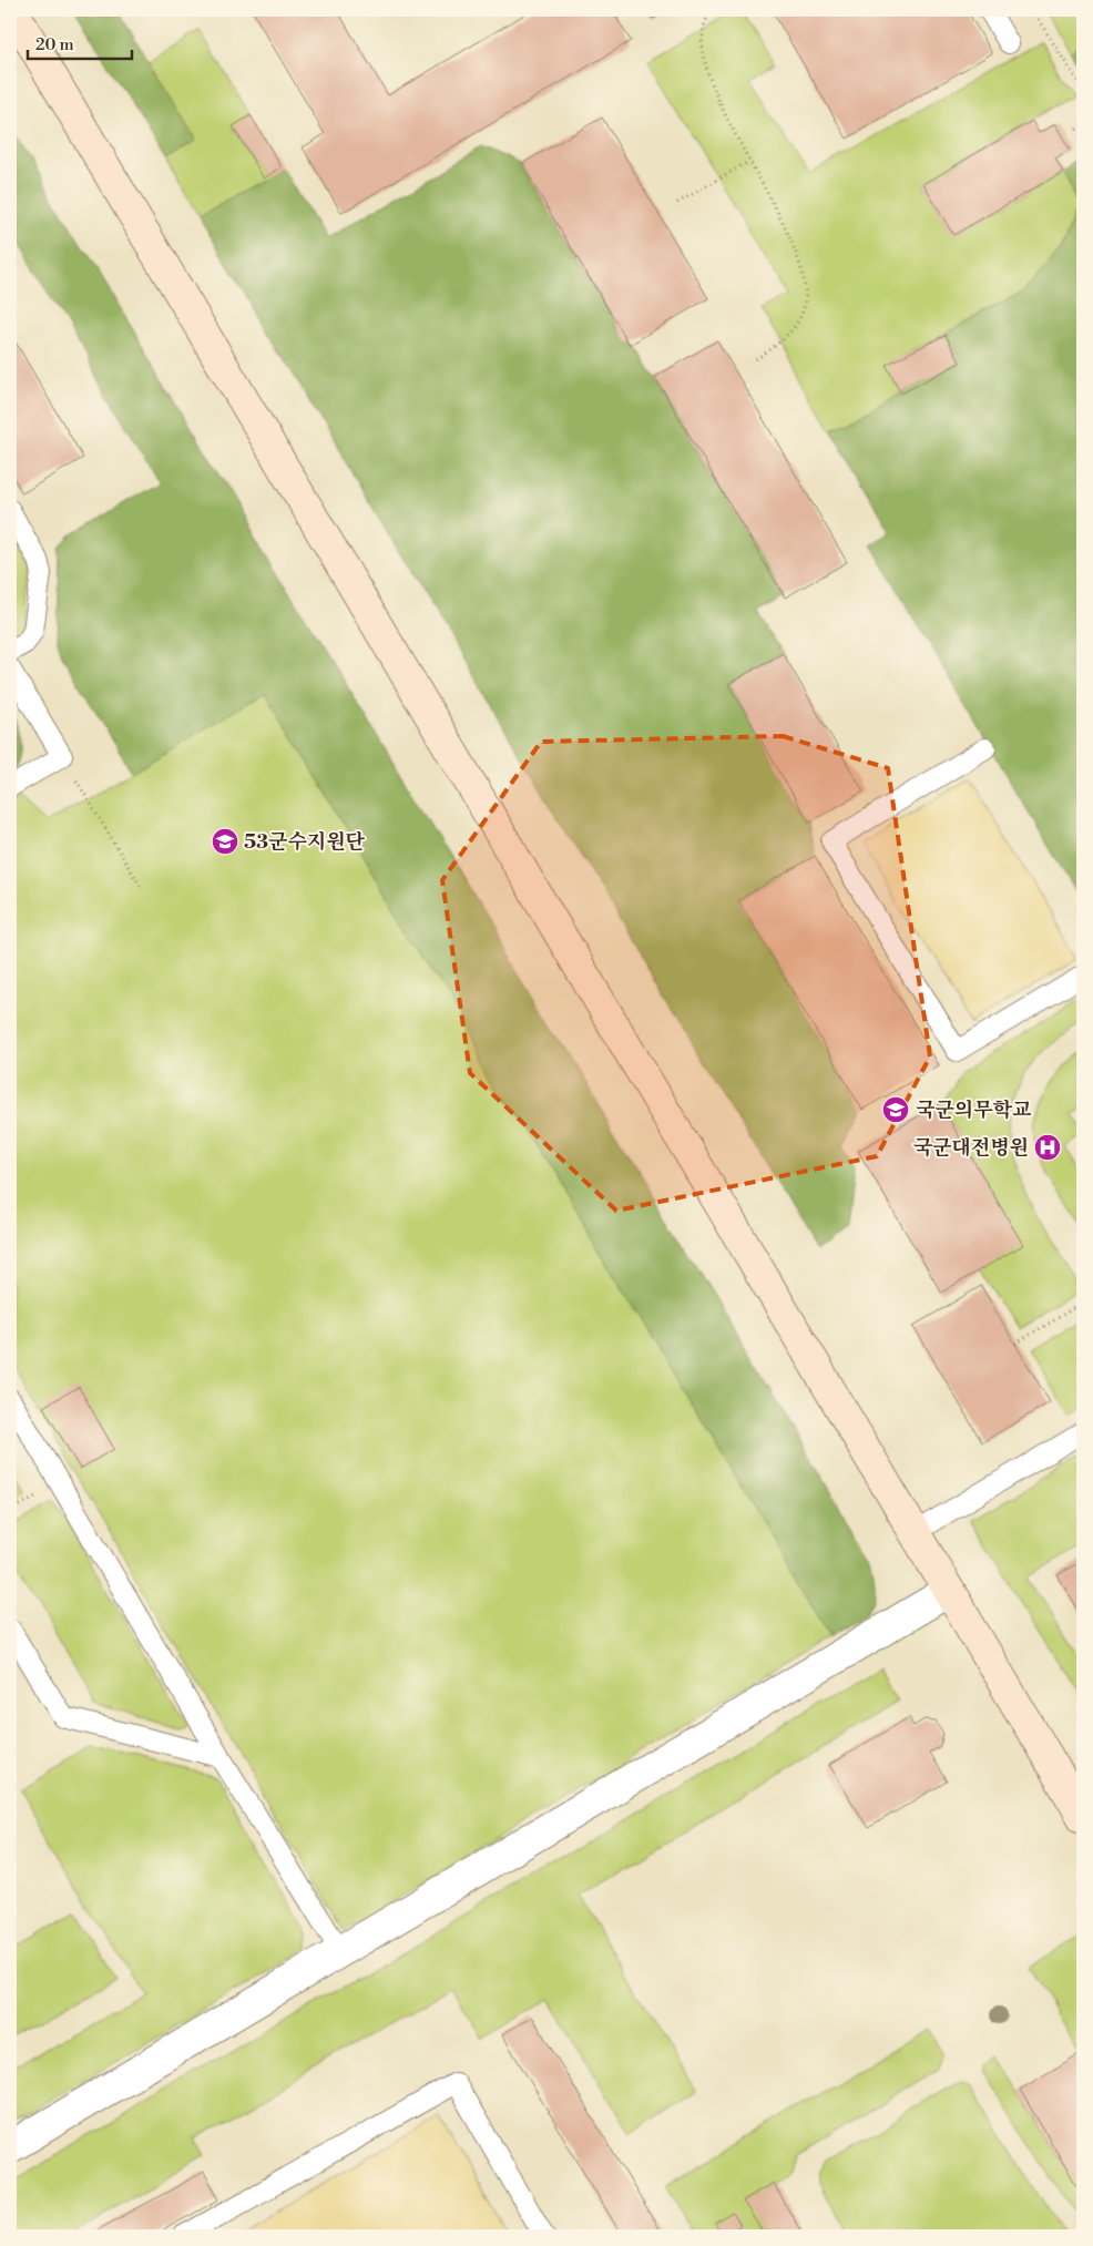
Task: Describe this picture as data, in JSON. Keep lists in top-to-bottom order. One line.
{"places":{"school or university":["53군수지원단","국군의무학교"],"hospital":["국군대전병원"]},"scale_bar":"20 m"}
